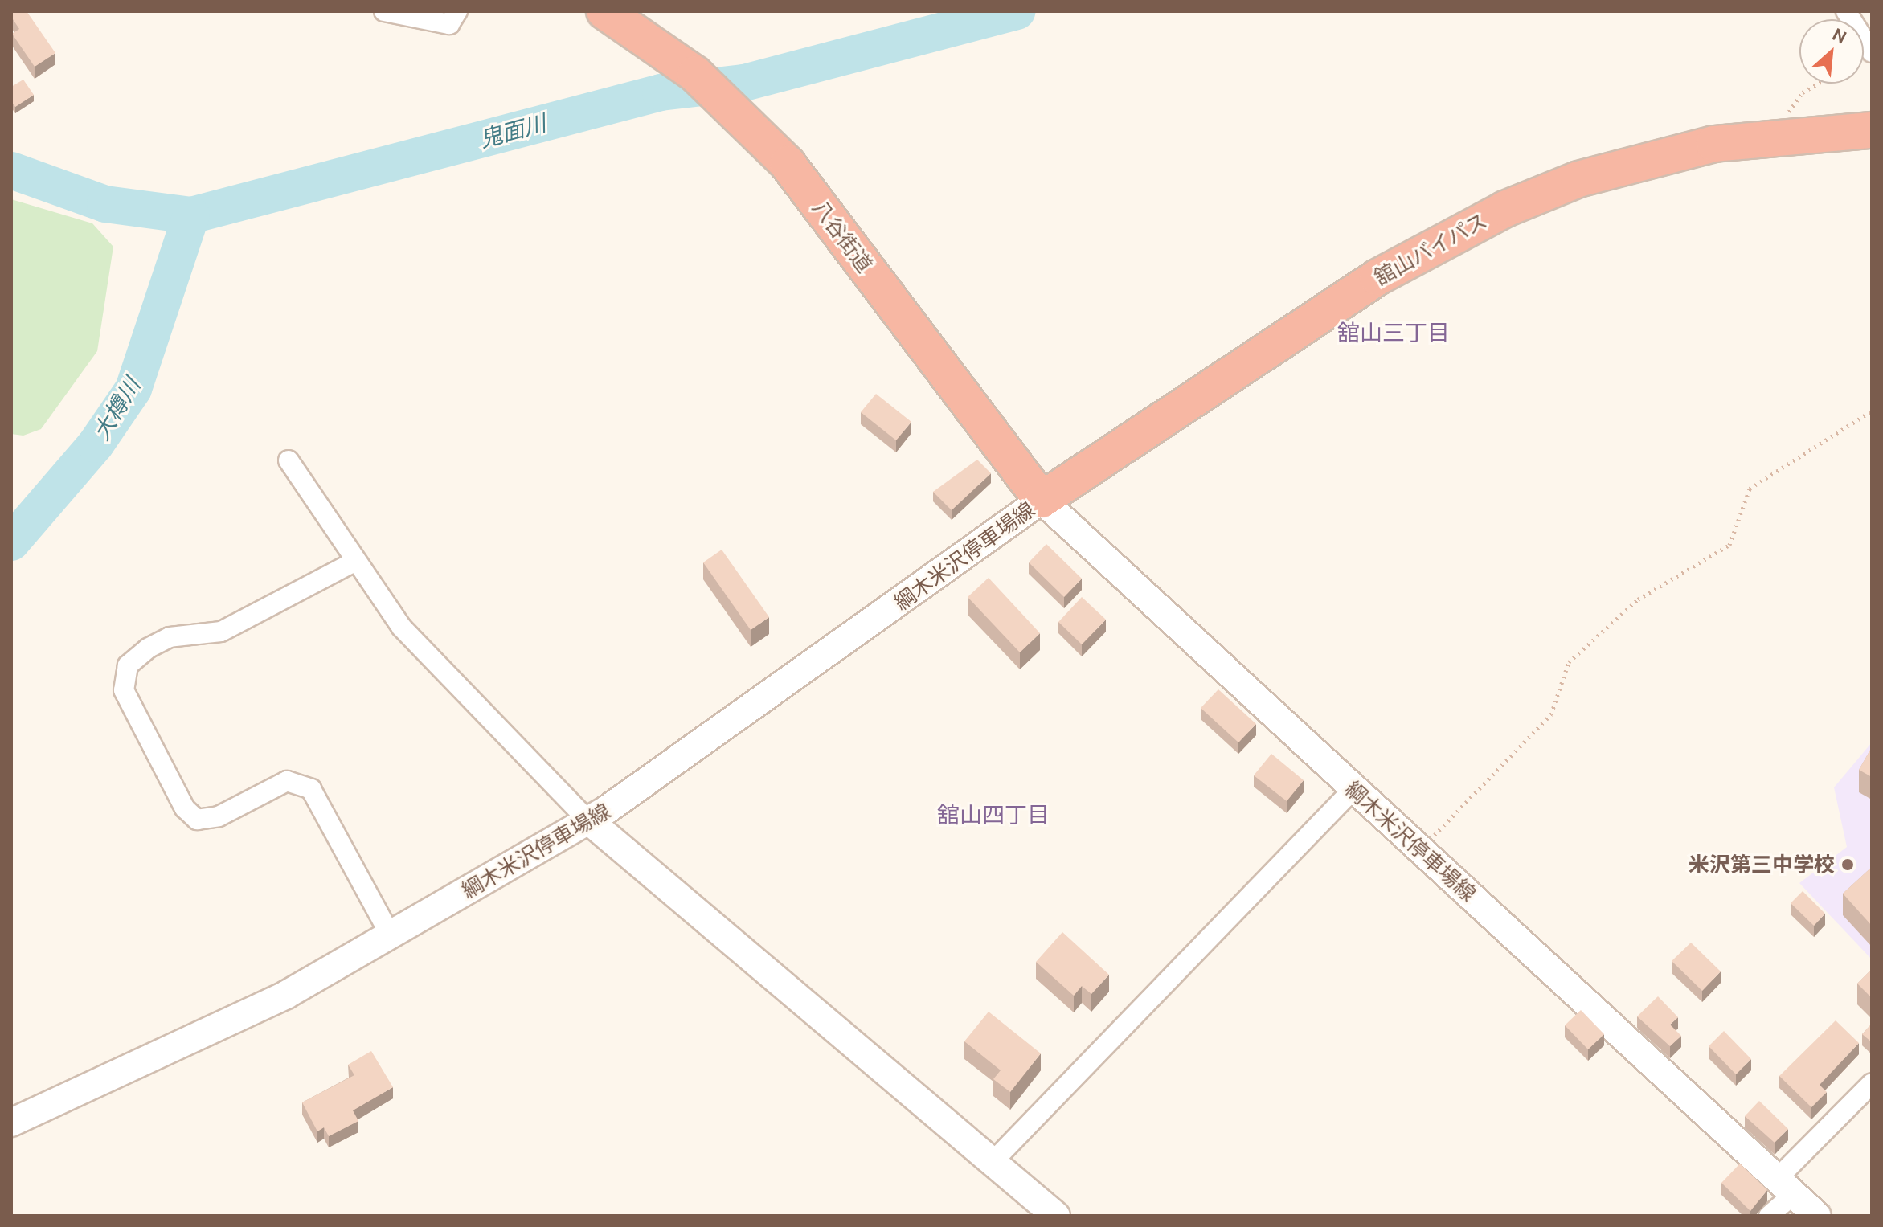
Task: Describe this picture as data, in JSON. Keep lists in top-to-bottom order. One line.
{"streets":{"highway":["八谷街道","舘山バイパス"],"main road":["綱木米沢停車場線"]},"crossings":[["八谷街道","舘山バイパス"],["八谷街道","綱木米沢停車場線"],["舘山バイパス","綱木米沢停車場線"]],"districts":["舘山三丁目","舘山四丁目"],"water":["鬼面川","大樽川"],"places":["米沢第三中学校"],"north":"top right"}
